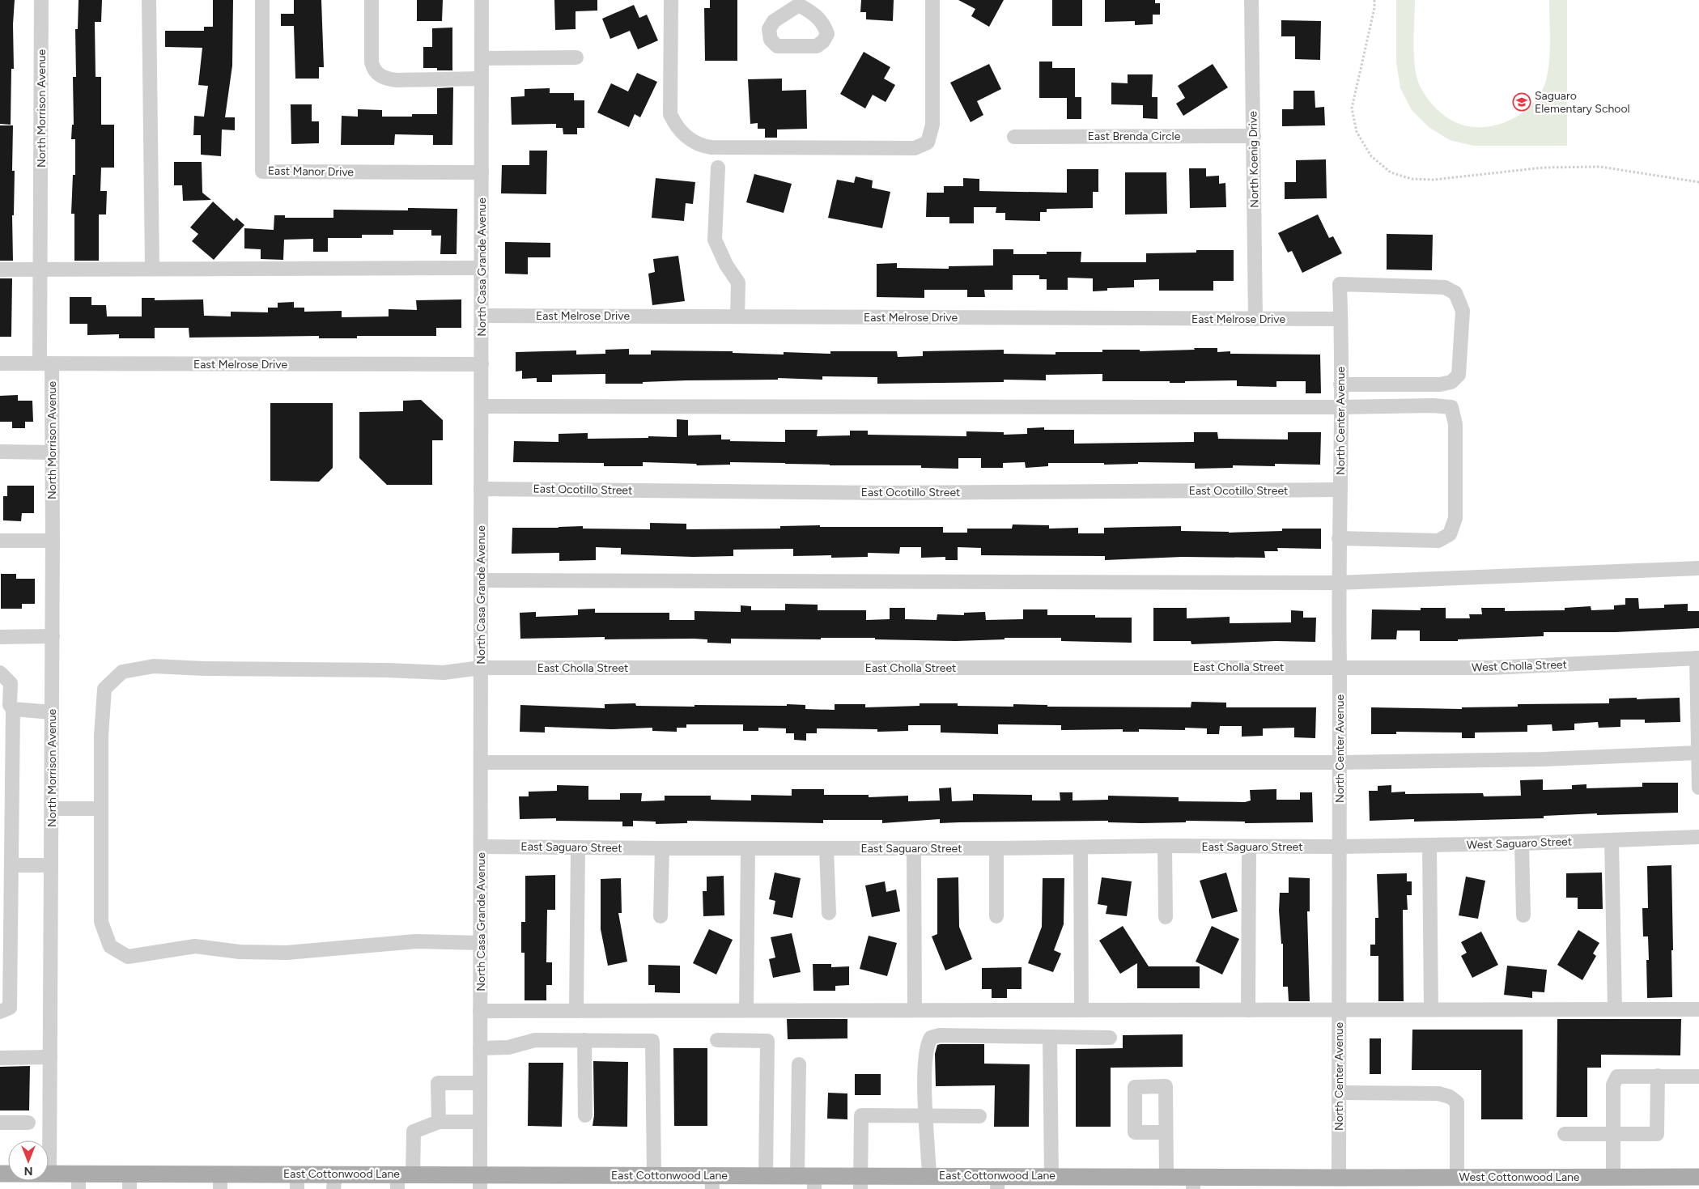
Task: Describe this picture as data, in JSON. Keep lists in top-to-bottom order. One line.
{"streets":{"main road":["East Cottonwood Lane","West Cottonwood Lane"],"street":["North Morrison Avenue","East Brenda Circle","North Koenig Drive","East Manor Drive","North Casa Grande Avenue","East Melrose Drive","North Center Avenue","East Ocotillo Street","West Cholla Street","East Cholla Street","West Saguaro Street","East Saguaro Street"]},"crossings":[["North Morrison Avenue","East Melrose Drive"],["North Morrison Avenue","East Cottonwood Lane"],["East Brenda Circle","North Koenig Drive"],["North Koenig Drive","East Melrose Drive"],["East Manor Drive","North Casa Grande Avenue"],["North Casa Grande Avenue","East Melrose Drive"],["North Casa Grande Avenue","East Ocotillo Street"],["North Casa Grande Avenue","East Cholla Street"],["North Casa Grande Avenue","East Saguaro Street"],["North Casa Grande Avenue","East Cottonwood Lane"],["East Melrose Drive","North Center Avenue"],["North Center Avenue","East Ocotillo Street"],["North Center Avenue","West Cholla Street"],["North Center Avenue","East Cholla Street"],["North Center Avenue","West Saguaro Street"],["North Center Avenue","East Saguaro Street"],["North Center Avenue","East Cottonwood Lane"],["North Center Avenue","West Cottonwood Lane"],["West Cholla Street","East Cholla Street"],["West Saguaro Street","East Saguaro Street"],["East Cottonwood Lane","West Cottonwood Lane"]],"places":{"school or university":["Saguaro Elementary School"]},"north":"bottom"}
